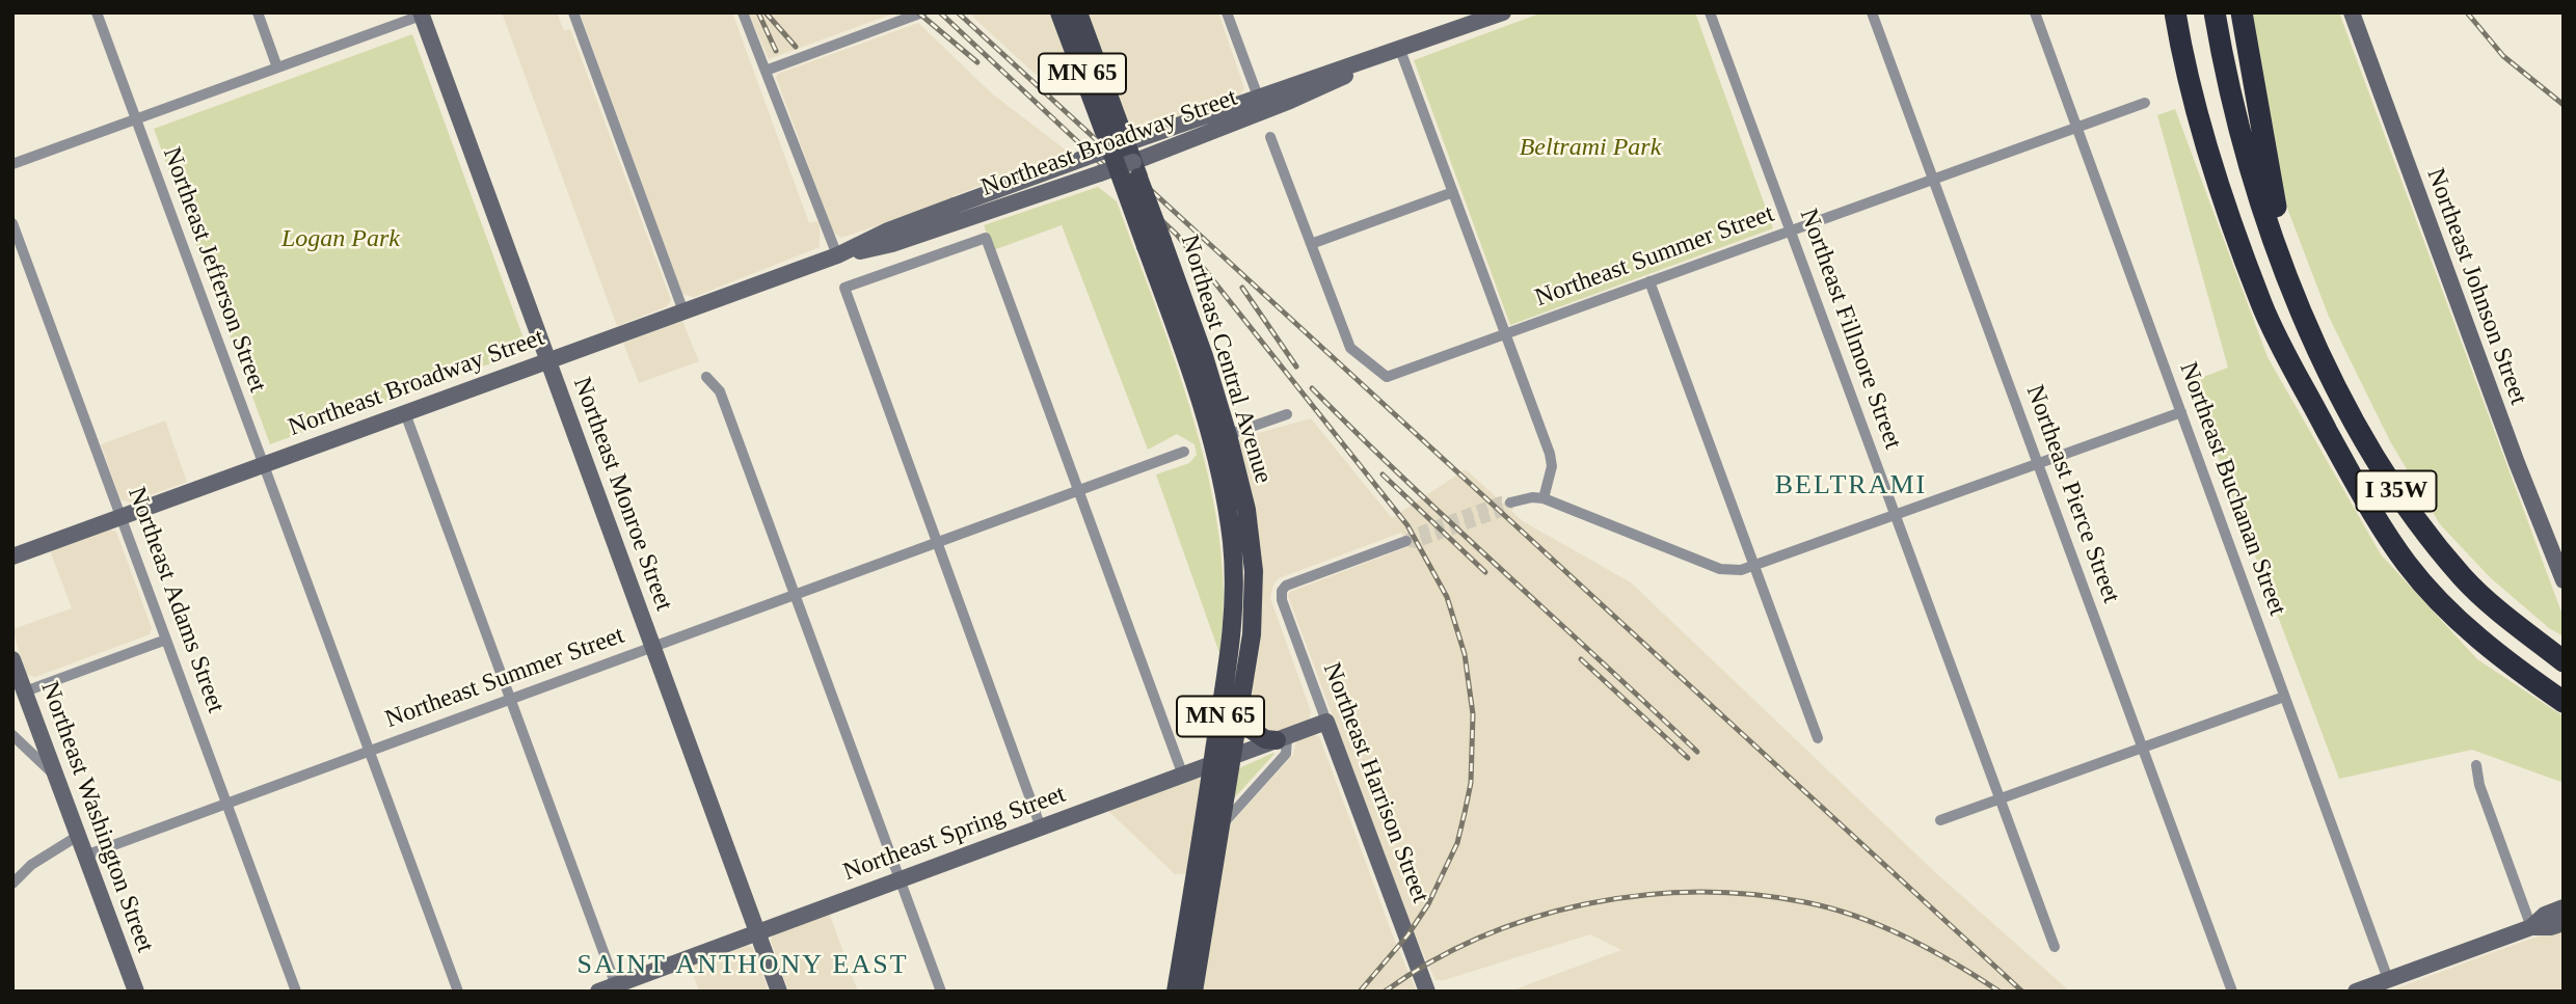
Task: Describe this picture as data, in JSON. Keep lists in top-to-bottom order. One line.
{"streets":{"highway":["I 35W"],"main road":["MN 65","Northeast Central Avenue"],"street":["Northeast Broadway Street","Northeast Summer Street","Northeast Jefferson Street","Northeast Johnson Street","Northeast Fillmore Street","Northeast Buchanan Street","Northeast Monroe Street","Northeast Pierce Street","Northeast Adams Street","Northeast Harrison Street","Northeast Washington Street","Northeast Spring Street"]},"crossings":[["Northeast Broadway Street","Northeast Jefferson Street"],["Northeast Broadway Street","Northeast Central Avenue"],["Northeast Broadway Street","Northeast Monroe Street"],["Northeast Broadway Street","Northeast Adams Street"],["Northeast Summer Street","Northeast Jefferson Street"],["Northeast Summer Street","Northeast Fillmore Street"],["Northeast Summer Street","Northeast Buchanan Street"],["Northeast Summer Street","Northeast Monroe Street"],["Northeast Summer Street","Northeast Pierce Street"],["Northeast Summer Street","Northeast Adams Street"],["Northeast Summer Street","Northeast Washington Street"],["Northeast Central Avenue","Northeast Spring Street"],["Northeast Monroe Street","Northeast Spring Street"],["Northeast Harrison Street","Northeast Spring Street"]],"districts":["BELTRAMI","SAINT ANTHONY EAST"],"parks":["Beltrami Park","Logan Park"]}
